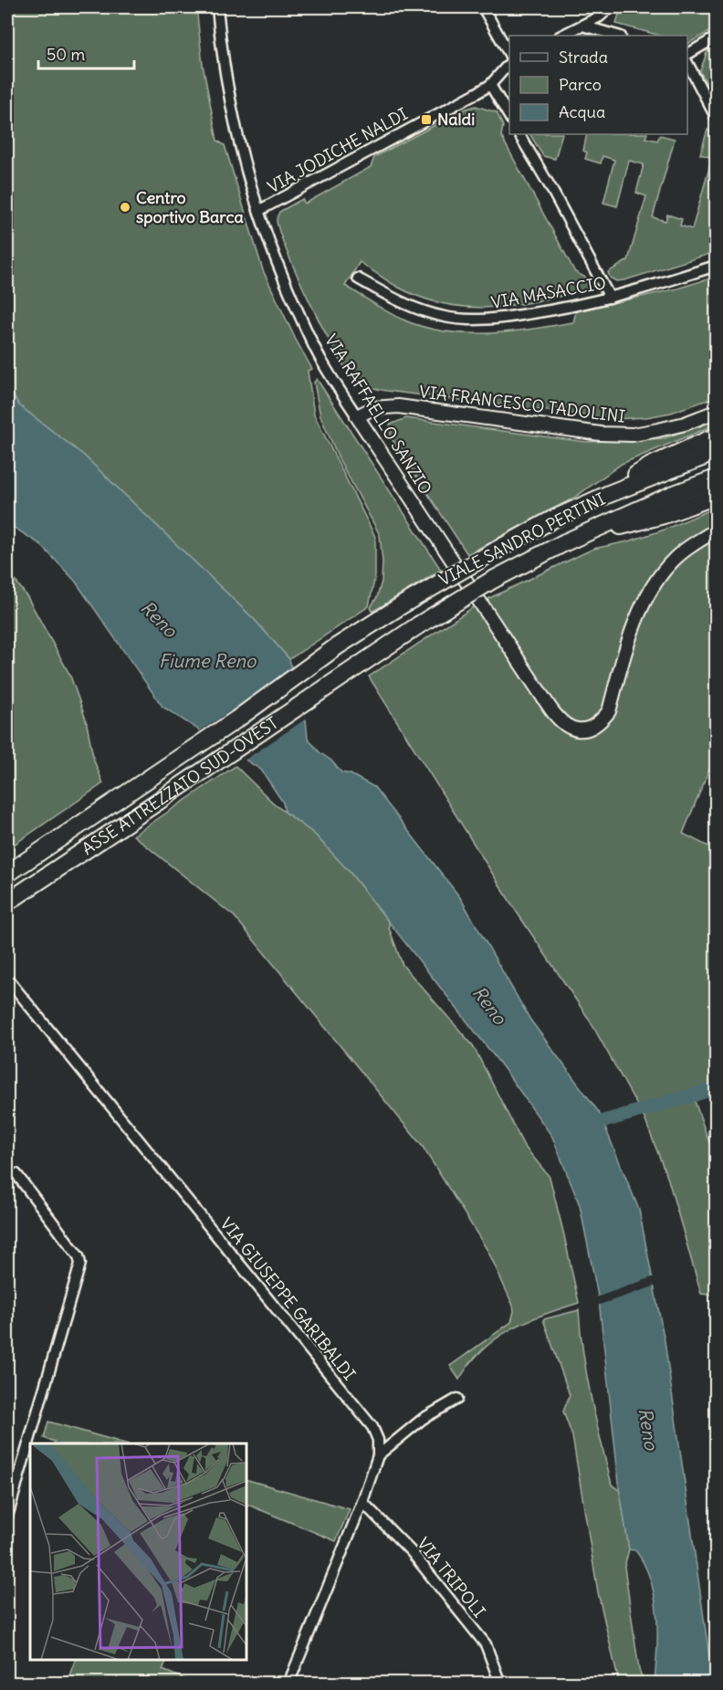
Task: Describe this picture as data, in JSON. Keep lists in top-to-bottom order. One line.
{"streets":{"highway":["VIALE SANDRO PERTINI","ASSE ATTREZZATO SUD-OVEST"],"street":["VIA JODICHE NALDI","VIA MASACCIO","VIA FRANCESCO TADOLINI","VIA RAFFAELLO SANZIO","VIA GIUSEPPE GARIBALDI","VIA TRIPOLI"]},"crossings":[["VIA JODICHE NALDI","VIA RAFFAELLO SANZIO"],["VIA FRANCESCO TADOLINI","VIA RAFFAELLO SANZIO"],["VIALE SANDRO PERTINI","ASSE ATTREZZATO SUD-OVEST"],["VIA GIUSEPPE GARIBALDI","VIA TRIPOLI"]],"water":["Reno","Fiume Reno"],"places":{"transit":["Naldi"],"other":["Centro sportivo Barca"]},"legend":["Strada","Parco","Acqua"],"scale_bar":"50 m"}
